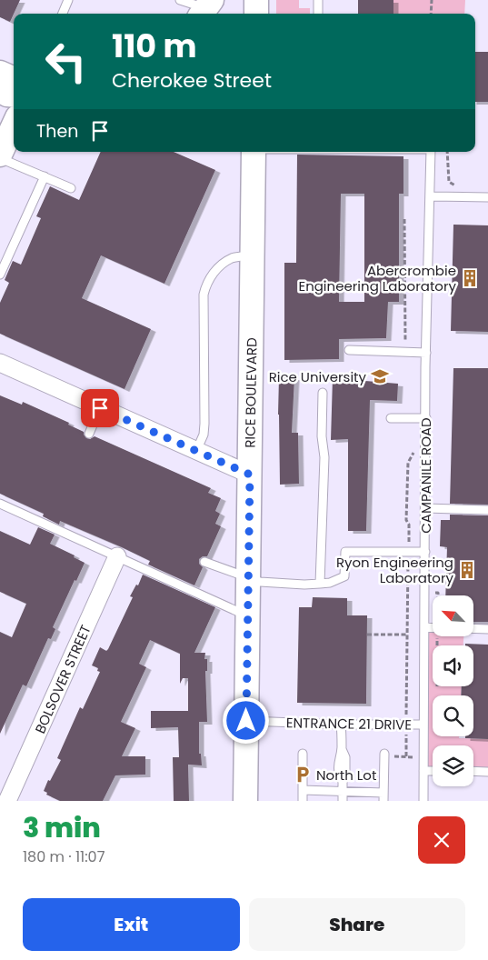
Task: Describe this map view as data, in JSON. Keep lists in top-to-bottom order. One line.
{"streets":{"main road":["RICE BOULEVARD"],"street":["BOLSOVER STREET"],"lane":["CAMPANILE ROAD","ENTRANCE 21 DRIVE"]},"crossings":[["RICE BOULEVARD","ENTRANCE 21 DRIVE"],["CAMPANILE ROAD","ENTRANCE 21 DRIVE"]],"places":{"building":["Abercrombie Engineering Laboratory","Ryon Engineering Laboratory"],"school or university":["Rice University"],"parking":["North Lot"]},"north":"top left","page":{"turn":["110 m","Cherokee Street"],"then":"Then","heading":["3 min","180 m · 11:07"],"buttons":["Exit","Share"]}}
